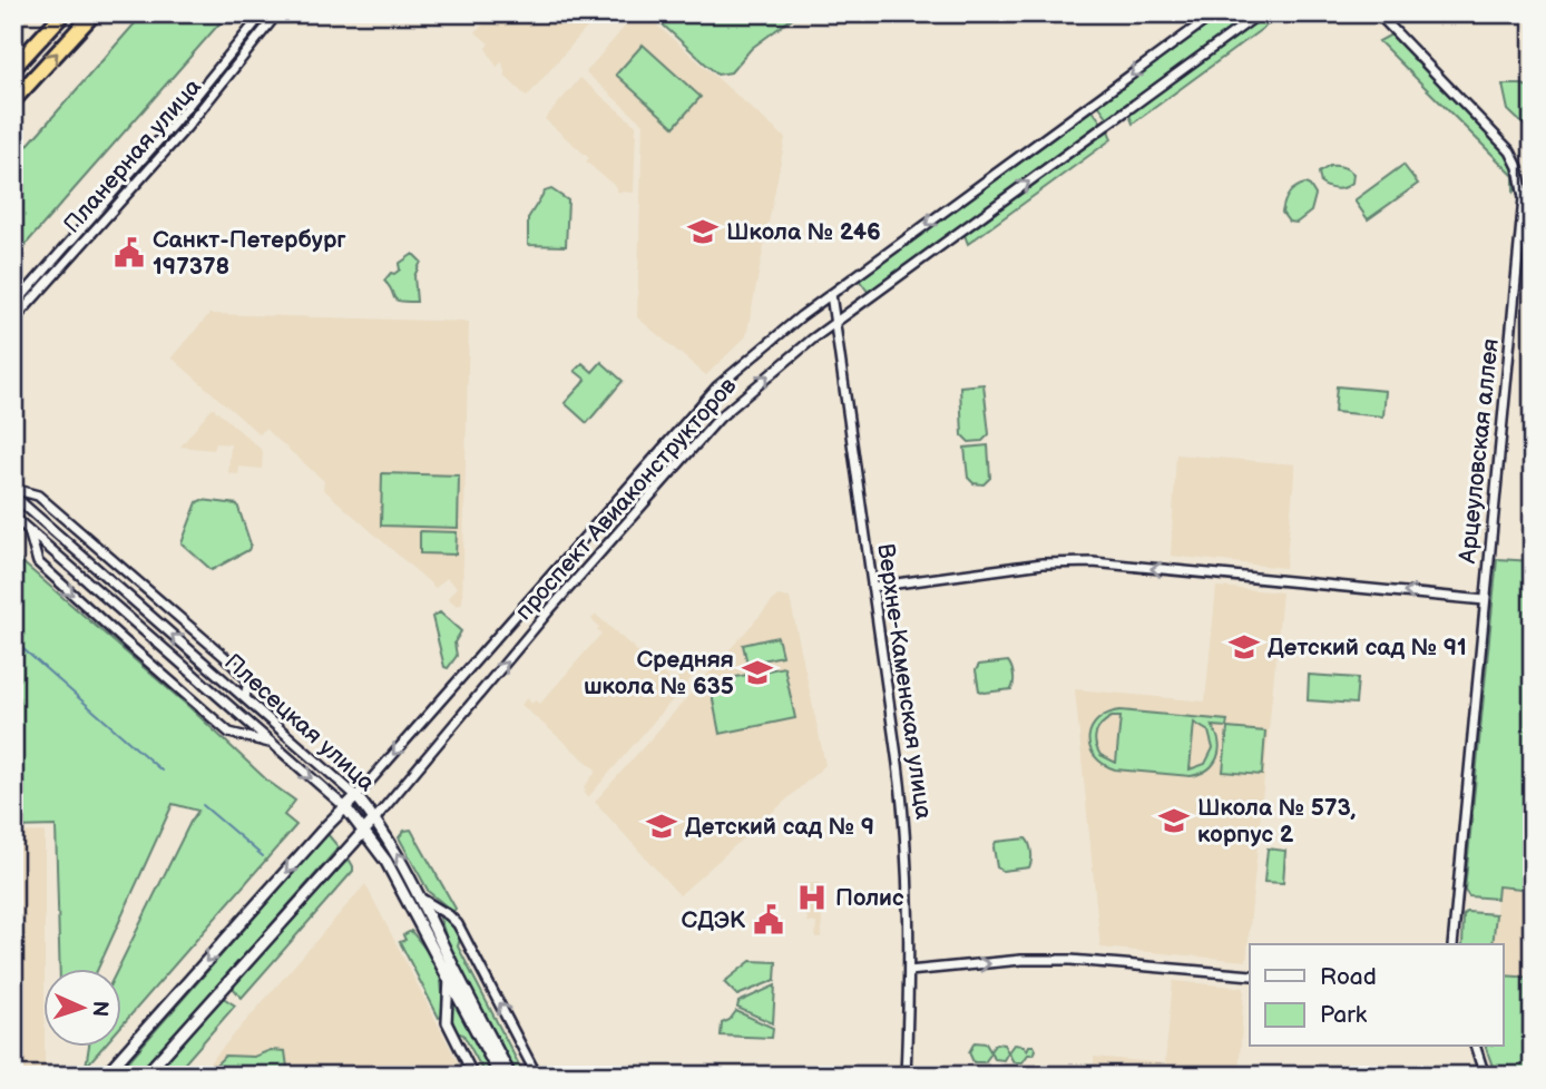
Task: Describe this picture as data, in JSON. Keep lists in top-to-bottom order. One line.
{"streets":{"street":["Планерная улица","Арцеуловская аллея","проспект Авиаконструкторов","Верхне-Каменская улица","Плесецкая улица"]},"crossings":[["проспект Авиаконструкторов","Верхне-Каменская улица"],["проспект Авиаконструкторов","Плесецкая улица"]],"places":{"school or university":["Школа № 246","Детский сад № 91","Средняя школа № 635","Школа № 573, корпус 2","Детский сад № 9"],"public building":["Санкт-Петербург 197378","СДЭК"],"hospital":["Полис"]},"legend":["Road","Park"],"north":"right"}
